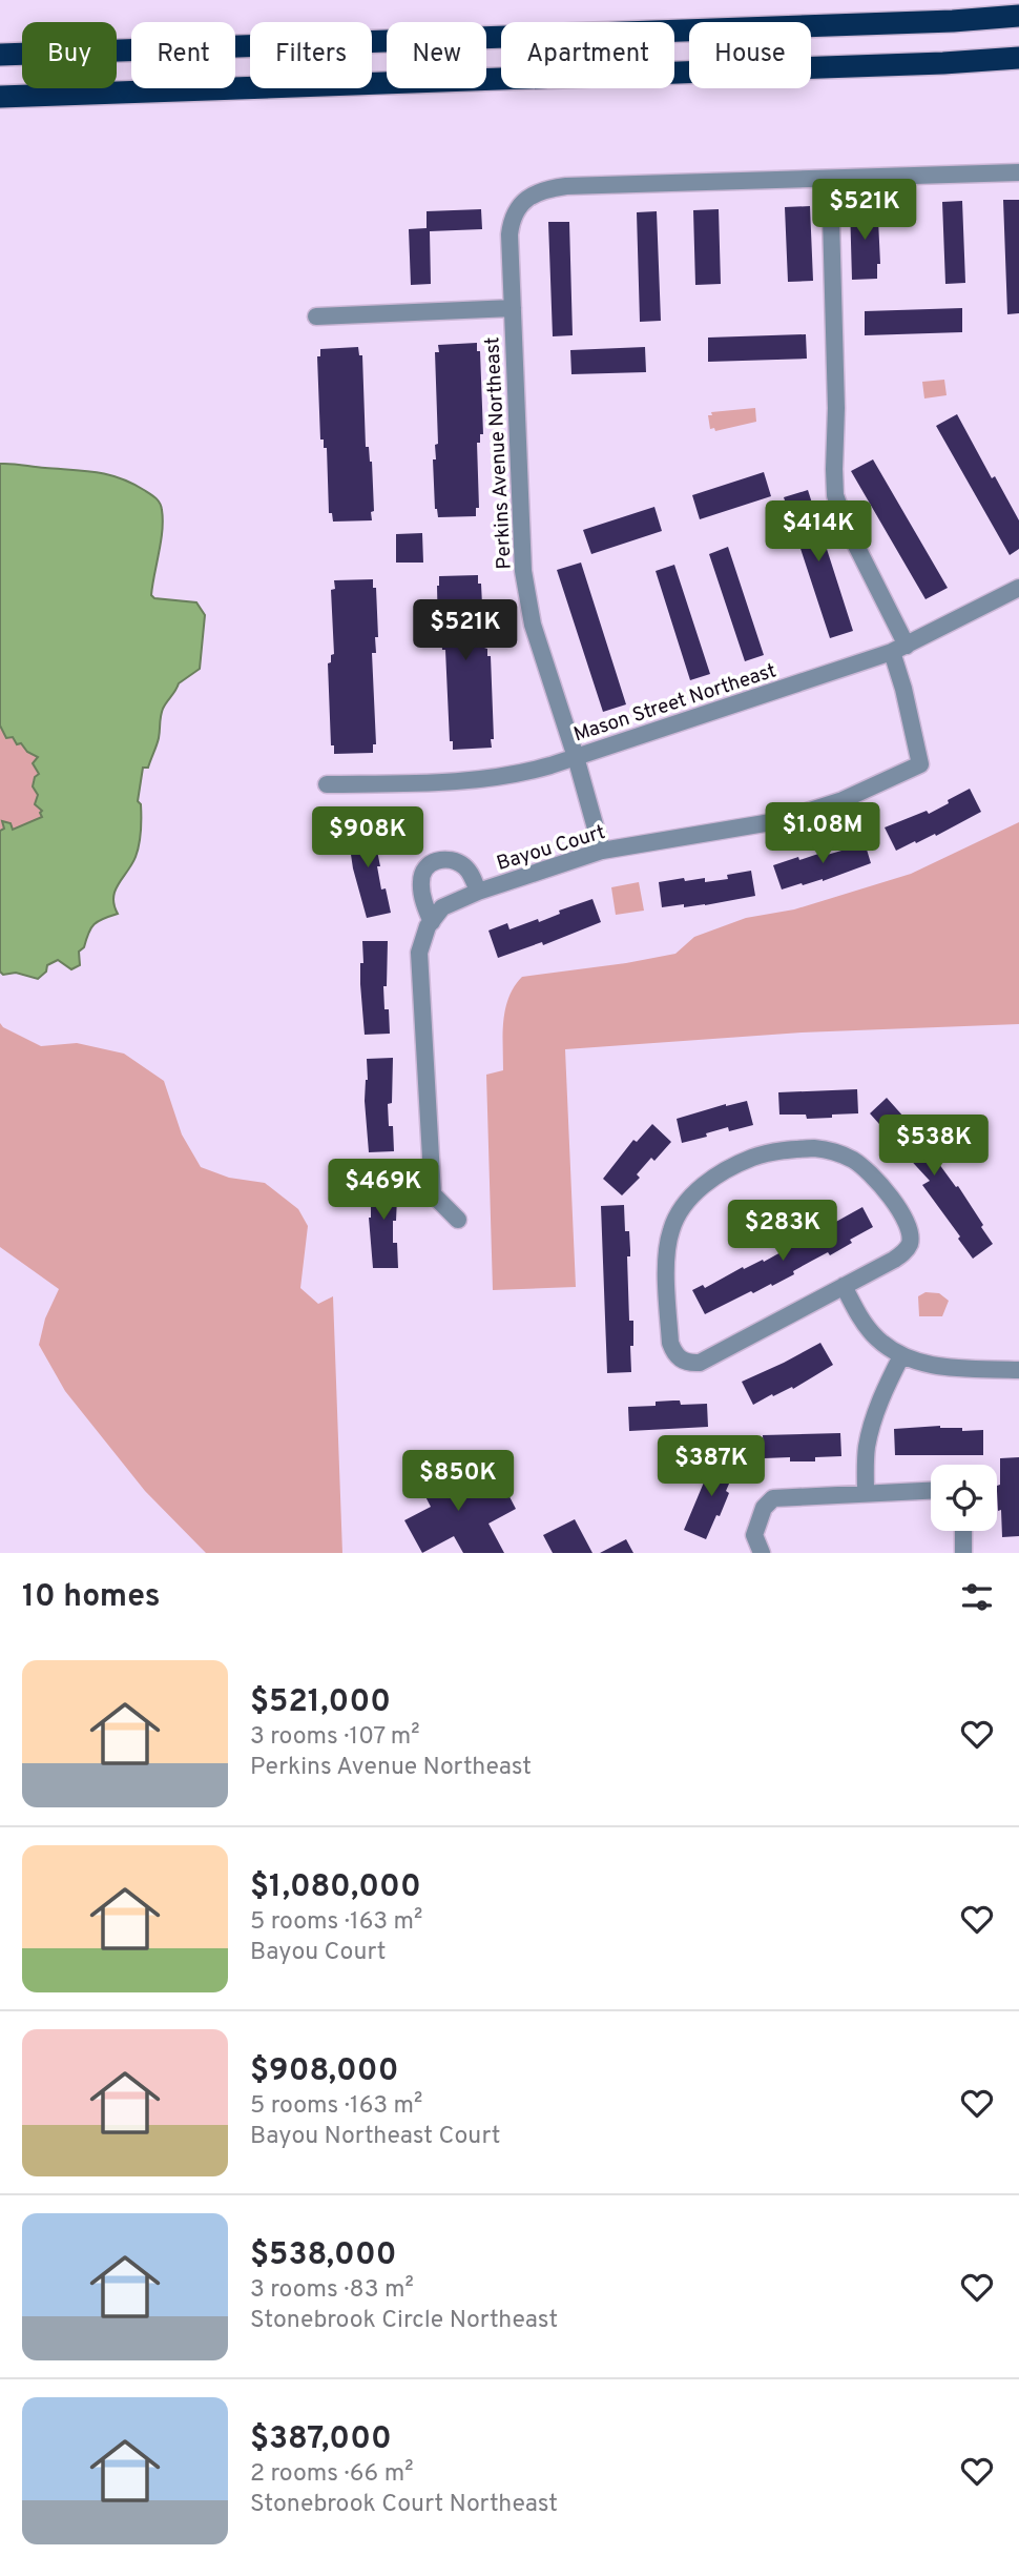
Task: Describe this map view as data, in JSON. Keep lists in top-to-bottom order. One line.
{"streets":{"street":["Perkins Avenue Northeast","Mason Street Northeast","Bayou Court"]},"crossings":[["Perkins Avenue Northeast","Mason Street Northeast"],["Perkins Avenue Northeast","Bayou Court"],["Mason Street Northeast","Bayou Court"]],"page":{"chip":["Buy","Rent","Filters","New","Apartment","House"],"price":["$521K","$414K","$521K","$1.08M","$908K","$538K","$469K","$283K","$387K","$850K"],"heading":"10 homes","list":[{"name":"$521,000","note":"3 rooms · 107 m² · Perkins Avenue Northeast"},{"name":"$1,080,000","note":"5 rooms · 163 m² · Bayou Court"},{"name":"$908,000","note":"5 rooms · 163 m² · Bayou Northeast Court"},{"name":"$538,000","note":"3 rooms · 83 m² · Stonebrook Circle Northeast"},{"name":"$387,000","note":"2 rooms · 66 m² · Stonebrook Court Northeast"}]}}
